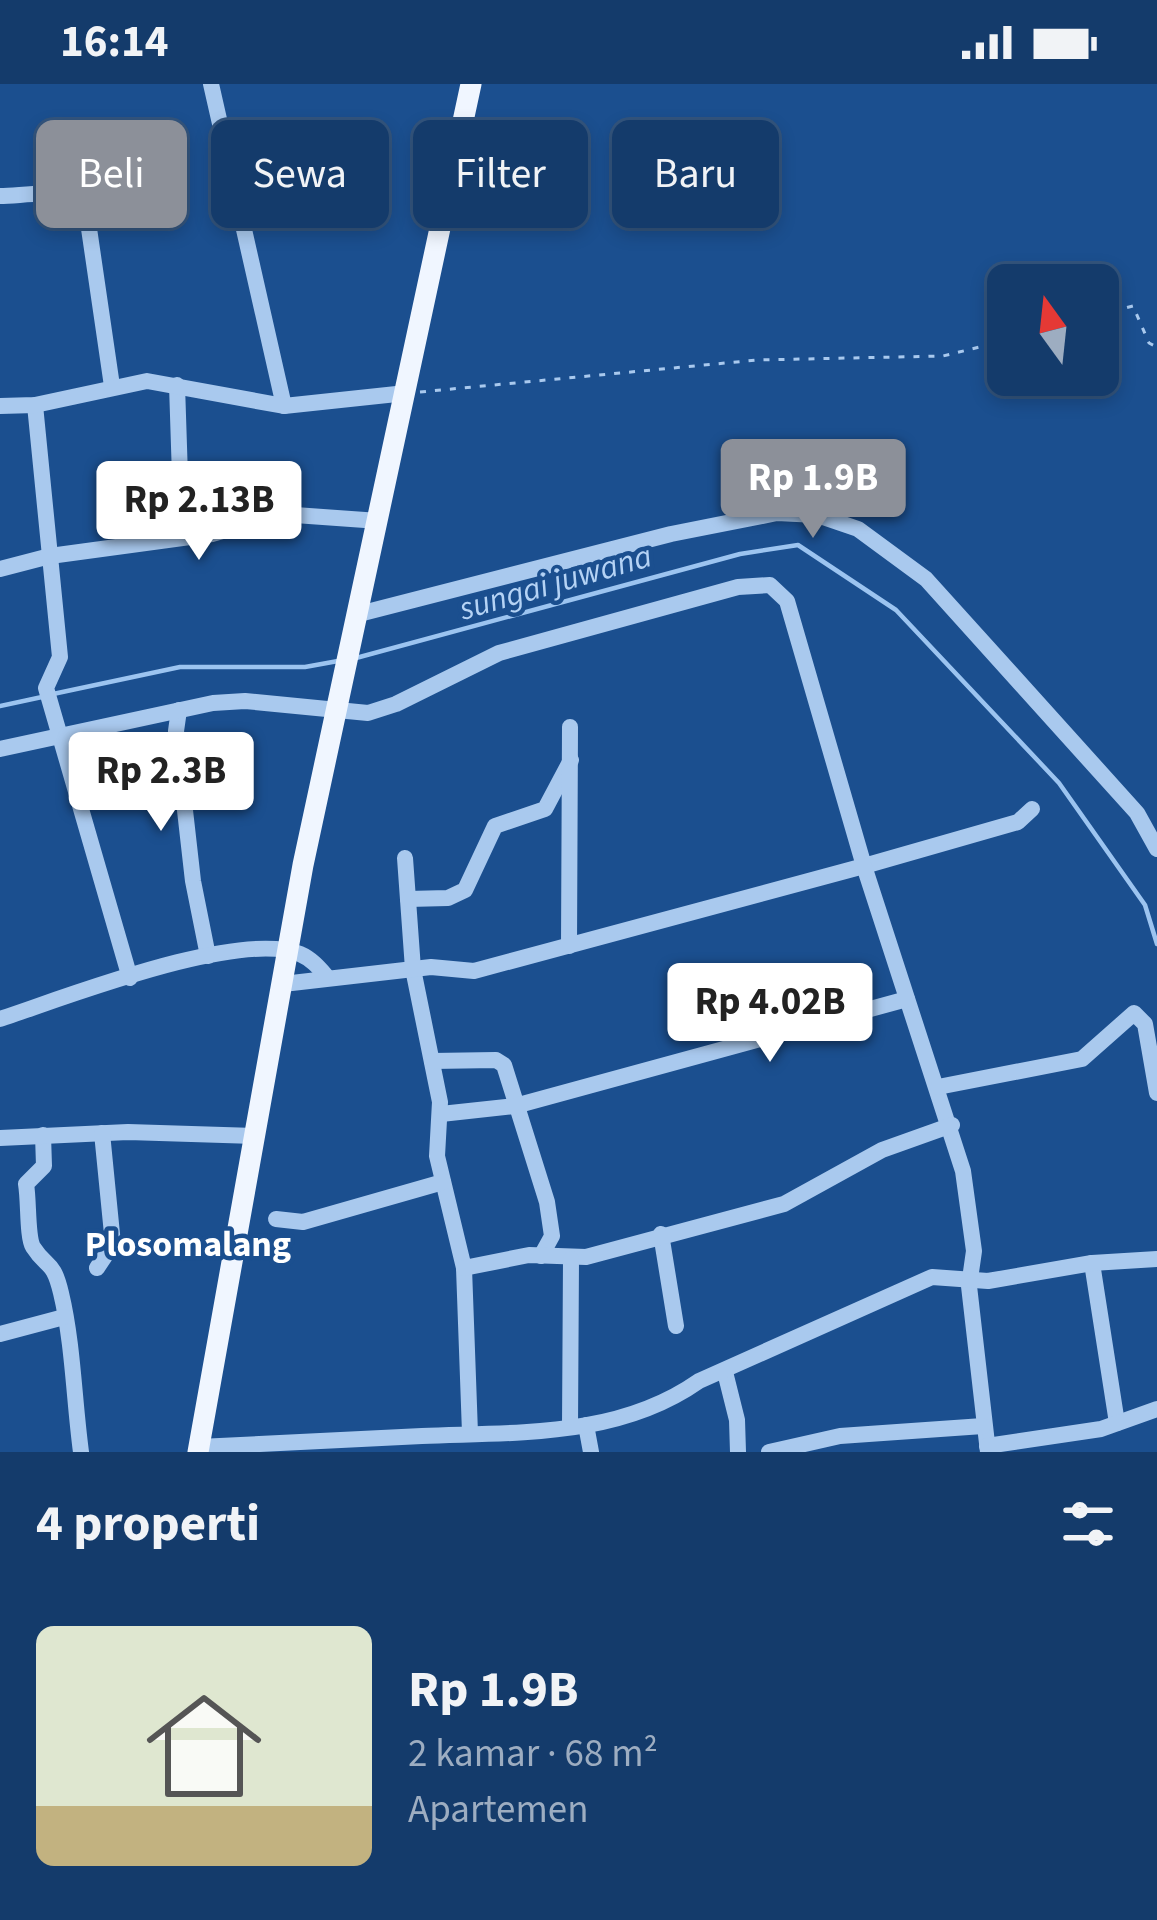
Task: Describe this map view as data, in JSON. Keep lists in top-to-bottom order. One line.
{"districts":["Plosomalang"],"water":["sungai juwana"],"north":"top","page":{"status":"16:14","chip":["Beli","Sewa","Filter","Baru"],"price":["Rp 1.9B","Rp 2.13B","Rp 2.3B","Rp 4.02B"],"heading":"4 properti","list":[{"name":"Rp 1.9B","note":"2 kamar · 68 m² · Apartemen"}]}}
